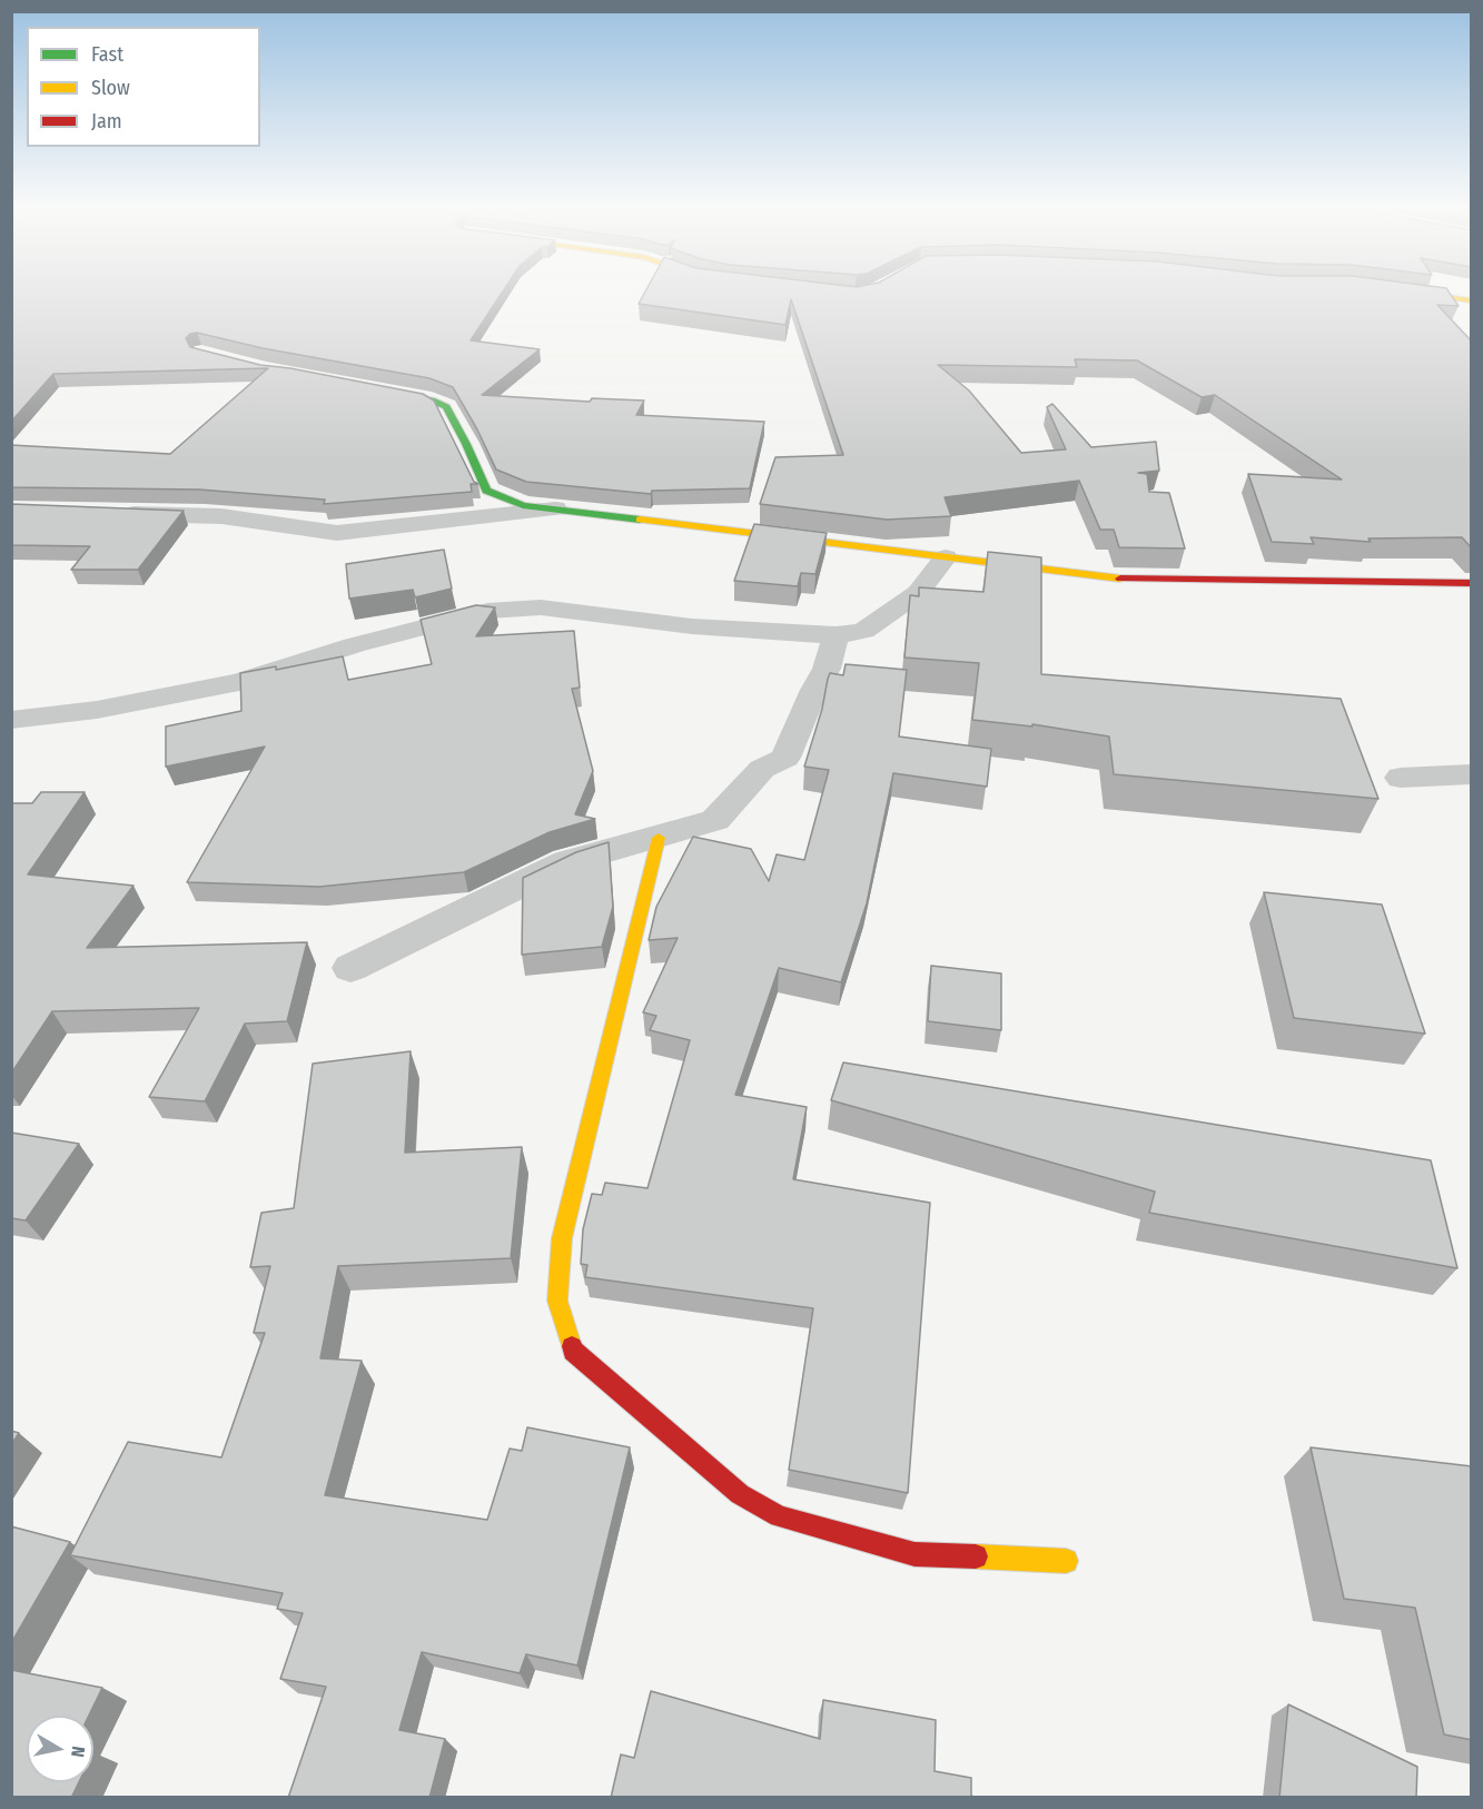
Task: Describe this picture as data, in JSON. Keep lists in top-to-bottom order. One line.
{"legend":["Fast","Slow","Jam"],"north":"right"}
